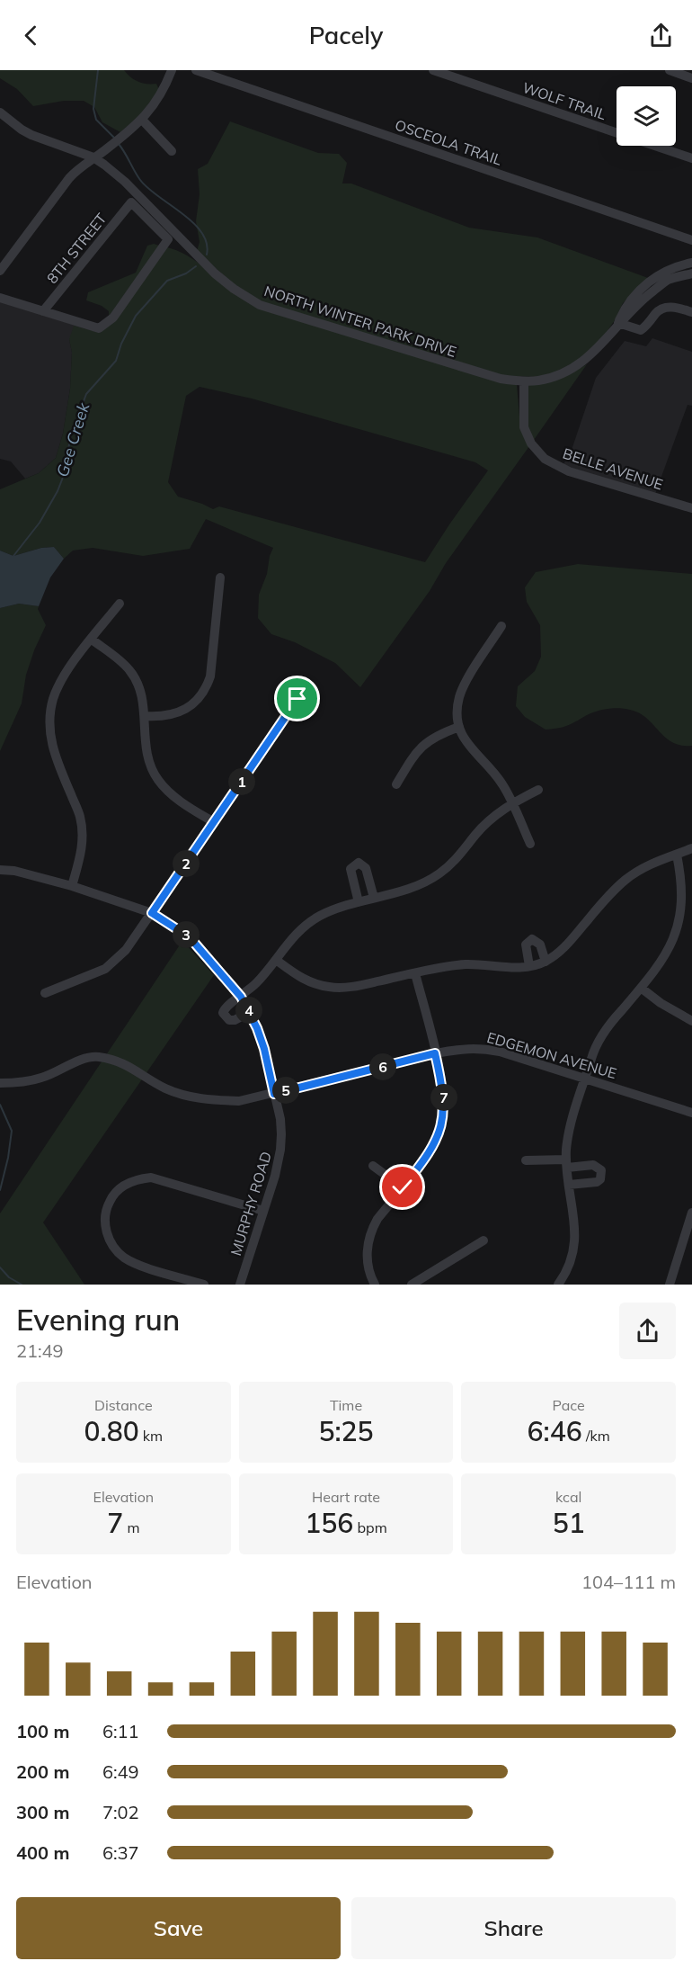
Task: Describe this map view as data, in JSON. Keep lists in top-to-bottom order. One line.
{"streets":{"street":["WOLF TRAIL","OSCEOLA TRAIL","8TH STREET","NORTH WINTER PARK DRIVE","BELLE AVENUE","EDGEMON AVENUE","MURPHY ROAD"]},"crossings":[["NORTH WINTER PARK DRIVE","BELLE AVENUE"],["EDGEMON AVENUE","MURPHY ROAD"]],"water":["Gee Creek"],"page":{"header":"Pacely","pins":["1","2","3","4","6","5","7"],"heading":["Evening run","21:49"],"stats":[["Distance","0.80 km"],["Time","5:25"],["Pace","6:46 /km"],["Elevation","7 m"],["Heart rate","156 bpm"],["kcal","51"]],"chart":["Elevation","104–111 m"],"list":[{"name":"100 m","note":"6:11"},{"name":"200 m","note":"6:49"},{"name":"300 m","note":"7:02"},{"name":"400 m","note":"6:37"}],"buttons":["Save","Share"]}}
